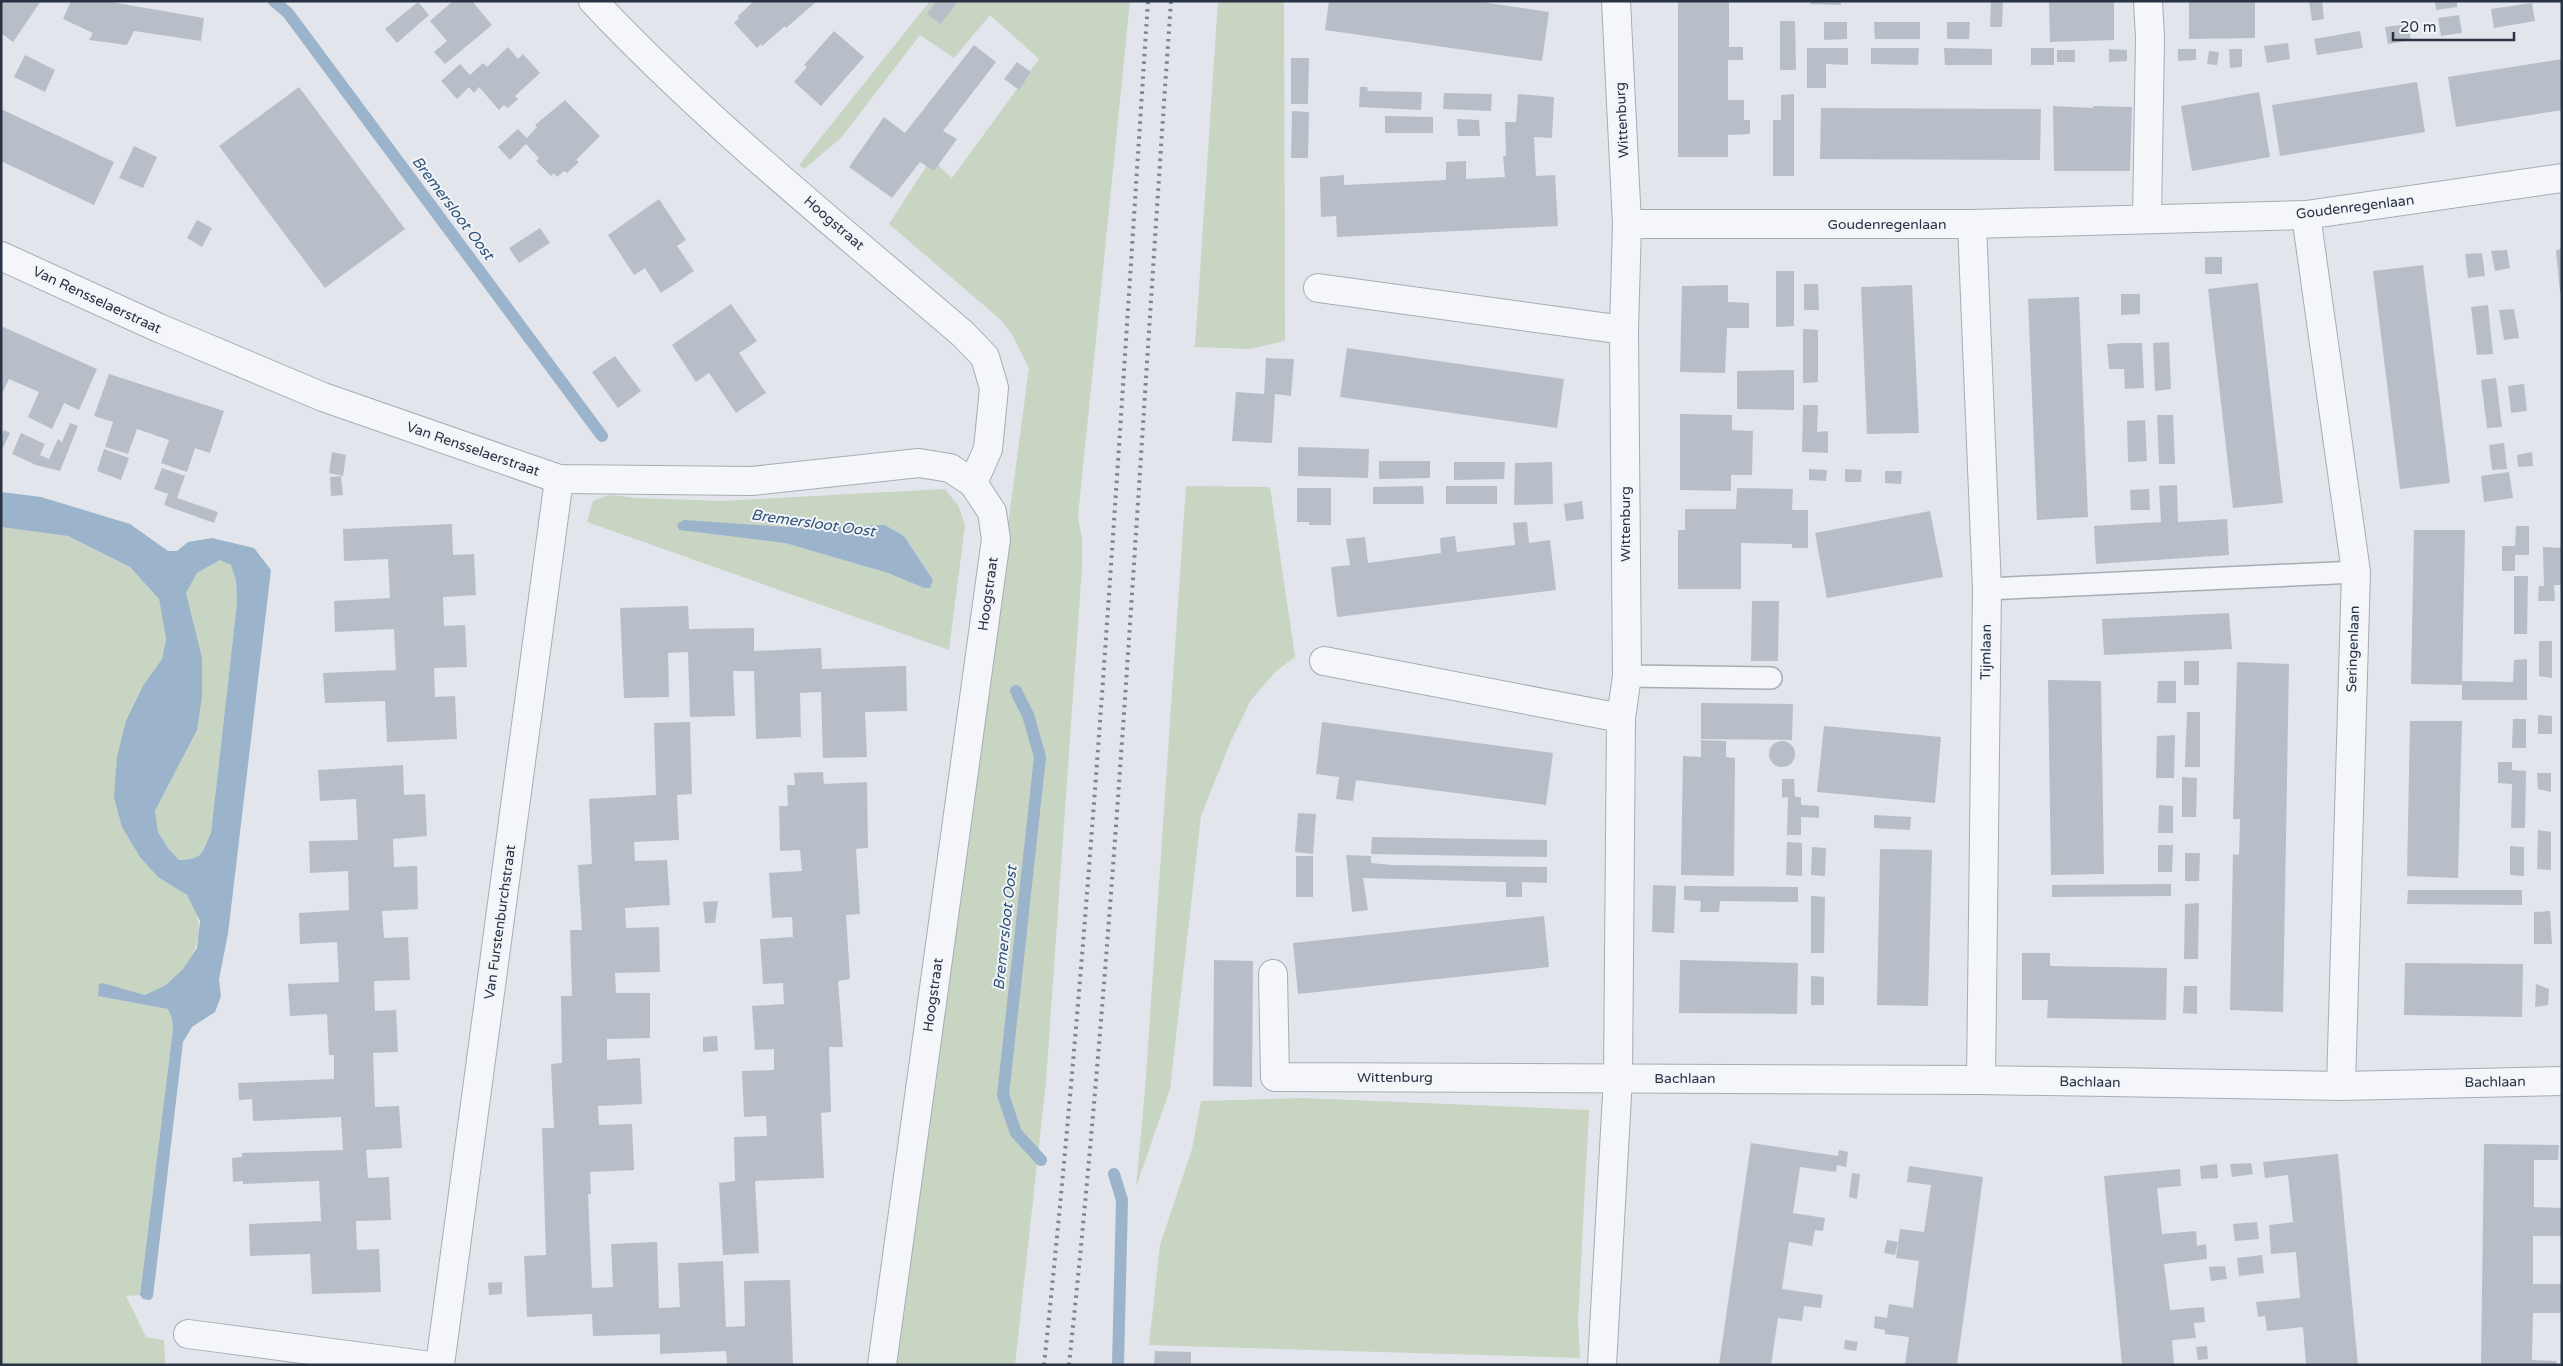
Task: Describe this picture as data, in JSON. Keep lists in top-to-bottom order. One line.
{"streets":{"street":["Wittenburg","Goudenregenlaan","Hoogstraat","Van Rensselaerstraat","Seringenlaan","Tijmlaan","Van Furstenburchstraat","Bachlaan"]},"crossings":[["Wittenburg","Goudenregenlaan"],["Wittenburg","Bachlaan"],["Goudenregenlaan","Seringenlaan"],["Goudenregenlaan","Tijmlaan"],["Hoogstraat","Van Rensselaerstraat"],["Van Rensselaerstraat","Van Furstenburchstraat"],["Seringenlaan","Bachlaan"],["Tijmlaan","Bachlaan"]],"water":["Bremersloot Oost"],"scale_bar":"20 m"}
